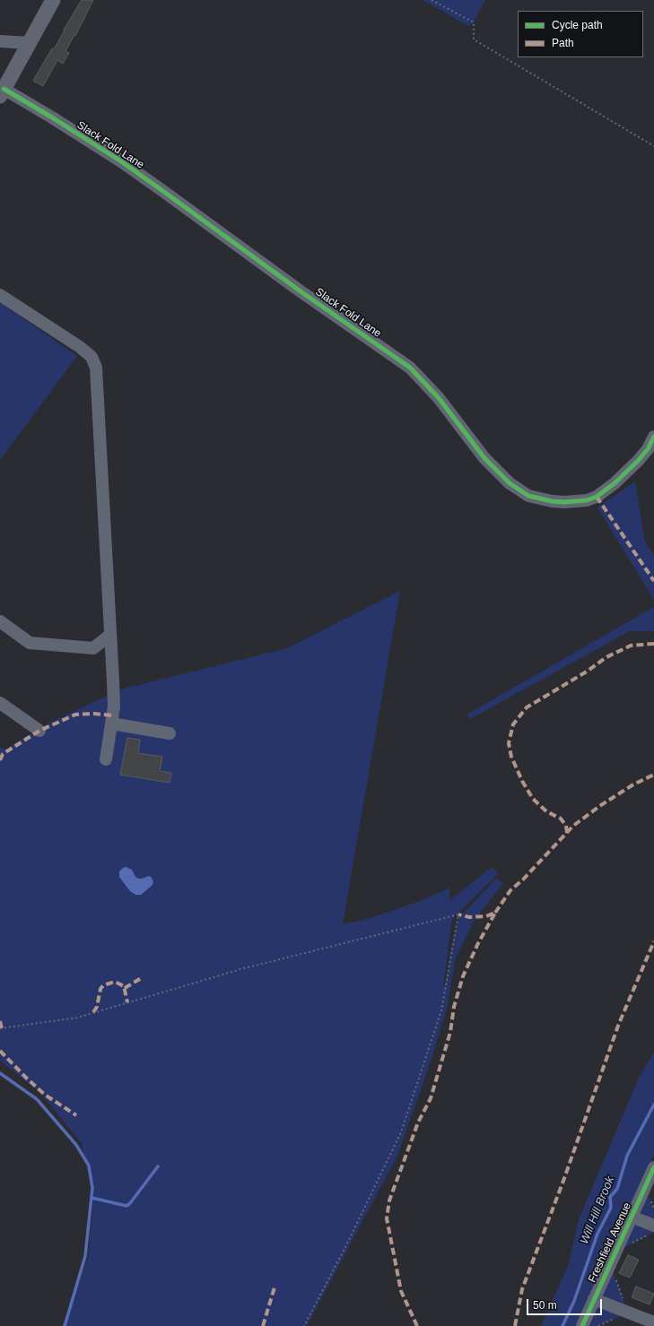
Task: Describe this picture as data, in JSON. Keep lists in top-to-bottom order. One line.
{"streets":{"street":["Slack Fold Lane","Freshfield Avenue"]},"water":["Will Hill Brook"],"legend":["Cycle path","Path"],"scale_bar":"50 m"}
